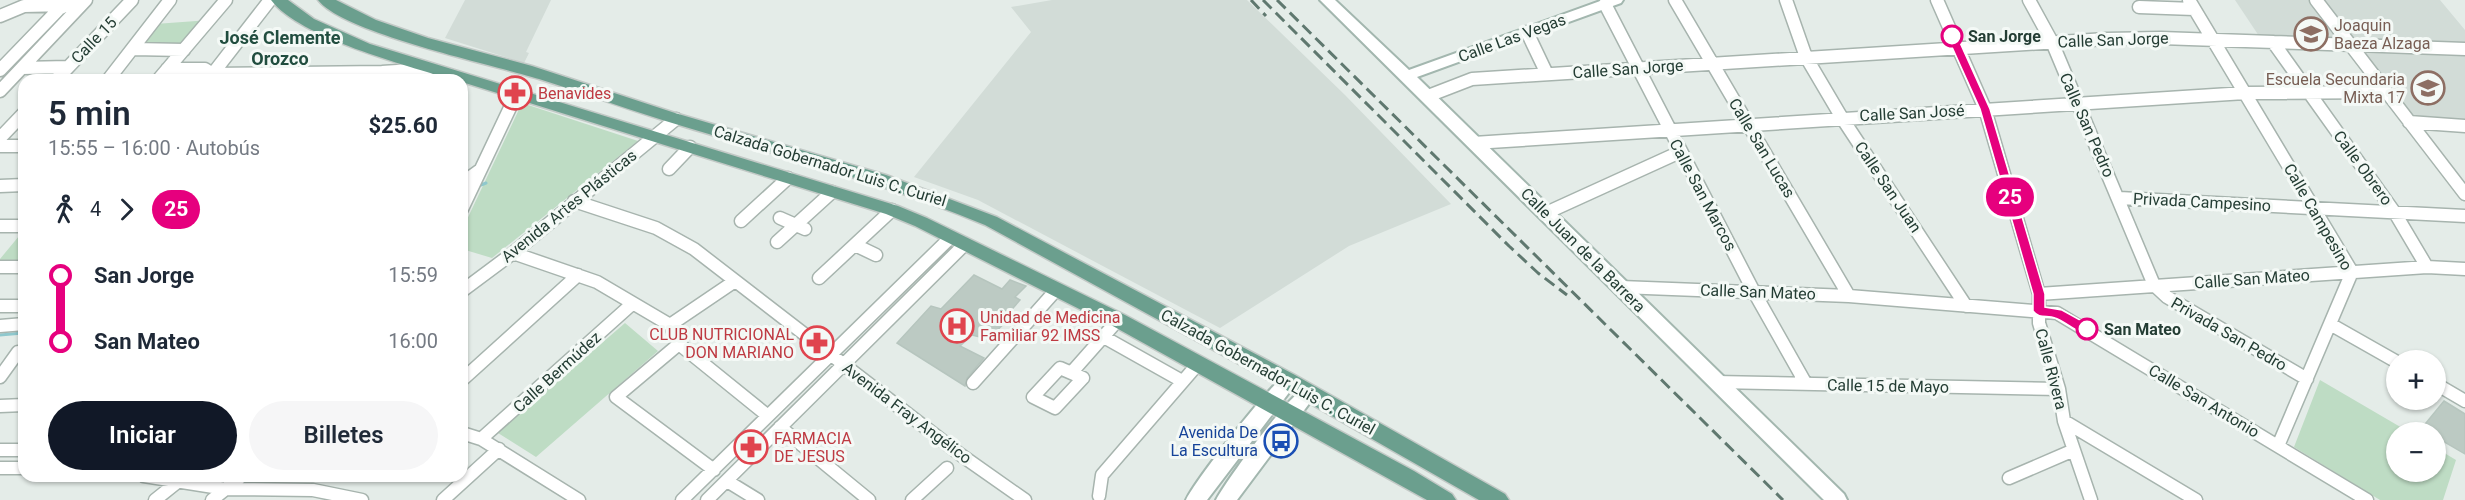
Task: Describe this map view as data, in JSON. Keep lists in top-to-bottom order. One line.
{"streets":{"main road":["Calle Las Vegas","Calzada Gobernador Luis C. Curiel","Calle Juan de la Barrera"],"street":["Calle 15","Calle San Jorge","Calle San José","Calle San Pedro","Calle San Lucas","Calle Obrero","Calle San Juan","Calle San Marcos","Privada Campesino","Avenida Artes Plásticas","Calle Campesino","Calle San Mateo","Privada San Pedro","Calle Rivera","Calle Bermúdez","Calle 15 de Mayo","Calle San Antonio","Avenida Fray Angélico"]},"crossings":[["Calle Las Vegas","Calle San Marcos"],["Calle Las Vegas","Calle Juan de la Barrera"],["Calle San Jorge","Calle San Pedro"],["Calle San Jorge","Calle San Lucas"],["Calle San Jorge","Calle Obrero"],["Calle San Jorge","Calle San Juan"],["Calle San Jorge","Calle San Marcos"],["Calle San Jorge","Calle Campesino"],["Calle San Jorge","Calle Juan de la Barrera"],["Calle San Jorge","Calle Rivera"],["Calle San José","Calle San Pedro"],["Calle San José","Calle San Lucas"],["Calle San José","Calle Obrero"],["Calle San José","Calle San Juan"],["Calle San José","Calle San Marcos"],["Calle San José","Calle Campesino"],["Calle San José","Calle Juan de la Barrera"],["Calle San José","Calle Rivera"],["Calle San Pedro","Privada Campesino"],["Calle San Pedro","Calle San Mateo"],["Calle San Pedro","Privada San Pedro"],["Calle San Lucas","Calle San Mateo"],["Calzada Gobernador Luis C. Curiel","Avenida Artes Plásticas"],["Calle Obrero","Privada Campesino"],["Calle Obrero","Calle San Mateo"],["Calle San Juan","Calle San Mateo"],["Calle San Marcos","Calle San Mateo"],["Calle San Marcos","Calle 15 de Mayo"],["Privada Campesino","Calle Campesino"],["Avenida Artes Plásticas","Avenida Fray Angélico"],["Calle Campesino","Calle San Mateo"],["Calle Campesino","Privada San Pedro"],["Calle Campesino","Calle San Antonio"],["Calle Juan de la Barrera","Calle San Mateo"],["Calle Juan de la Barrera","Calle 15 de Mayo"],["Calle San Mateo","Privada San Pedro"],["Calle San Mateo","Calle Rivera"],["Calle San Mateo","Calle San Antonio"],["Calle Rivera","Calle 15 de Mayo"],["Calle Rivera","Calle San Antonio"]],"districts":["José Clemente Orozco"],"places":{"school or university":["Joaquin Baeza Alzaga","Escuela Secundaria Mixta 17"],"other":["San Jorge","San Mateo"],"pharmacy":["Benavides","CLUB NUTRICIONAL DON MARIANO","FARMACIA DE JESUS"],"hospital":["Unidad de Medicina Familiar 92 IMSS"],"bus stop":["Avenida De La Escultura"]},"lines":["bus line 25"],"page":{"on_map":"25","heading":["5 min","15:55 – 16:00 · Autobús","$25.60"],"legs":["4","25"],"list":[{"name":"San Jorge","value":"15:59"},{"name":"San Mateo","value":"16:00"}],"map_buttons":["+","−"],"buttons":["Iniciar","Billetes"]}}
